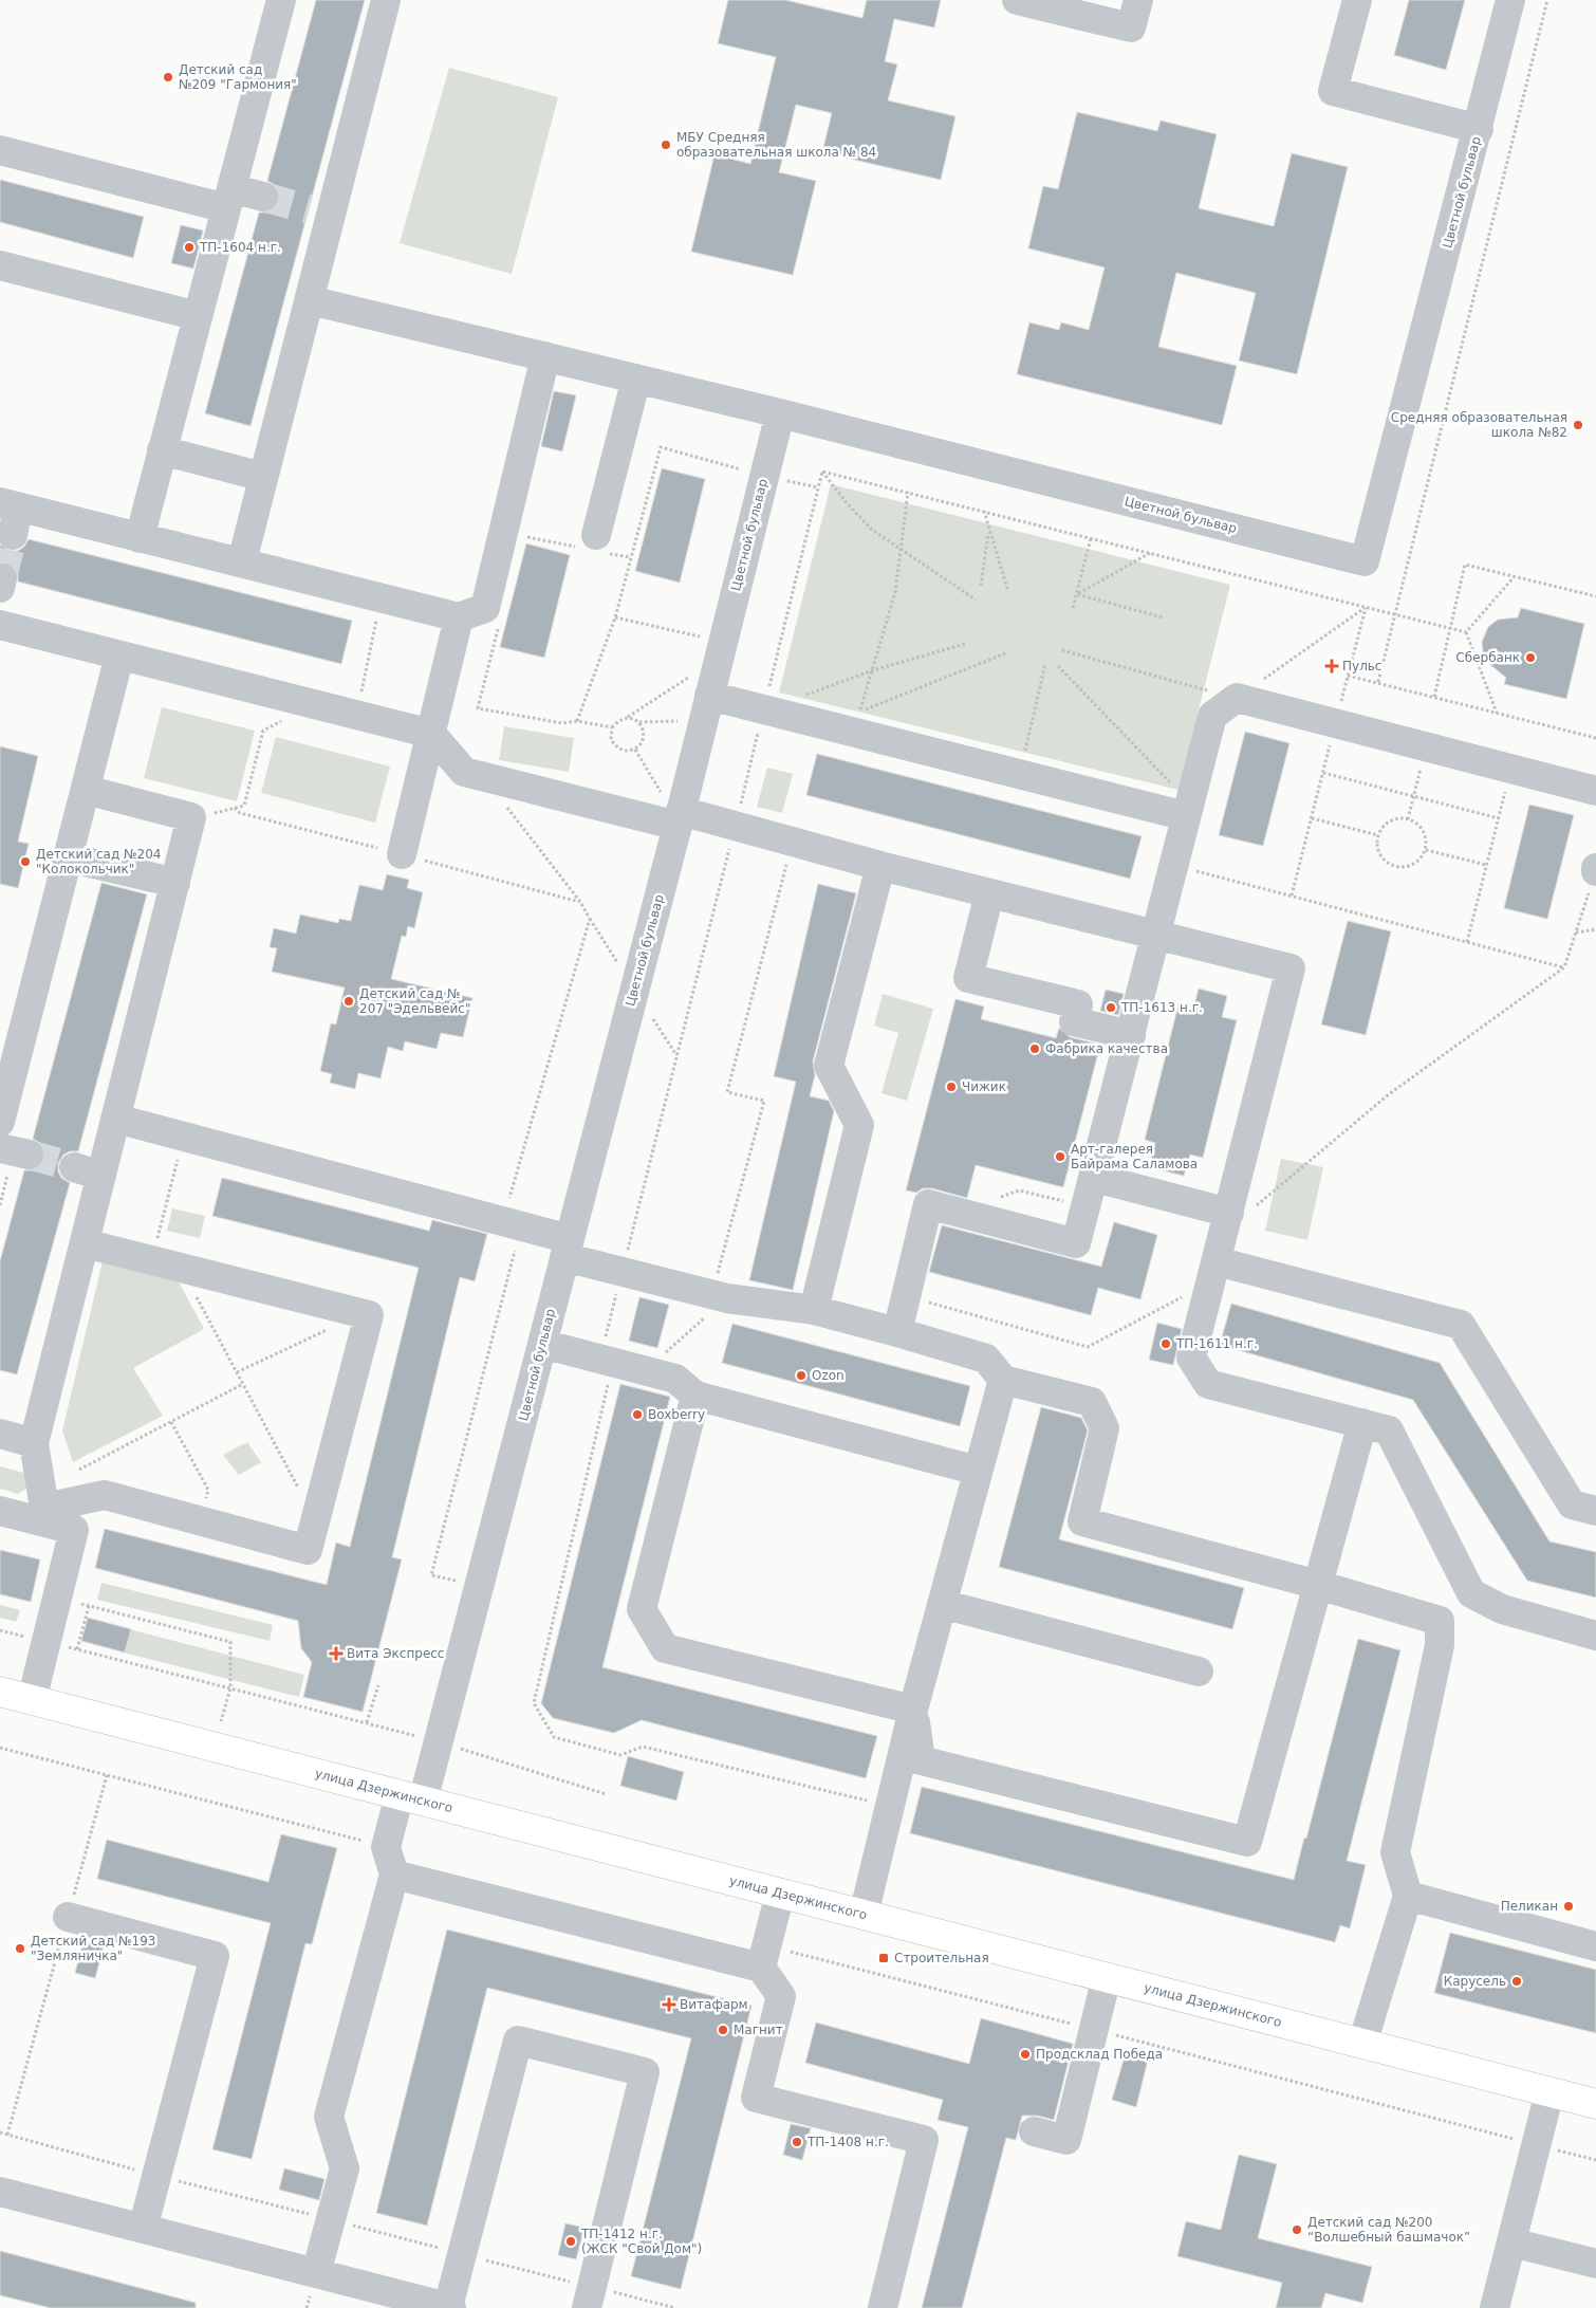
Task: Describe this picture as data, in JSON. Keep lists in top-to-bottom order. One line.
{"streets":{"main road":["улица Дзержинского"],"street":["Цветной бульвар"]},"crossings":[["Цветной бульвар","улица Дзержинского"]],"places":{"other":["Детский сад №209 \"Гармония\"","МБУ Средняя образовательная школа № 84","ТП-1604 н.г.","Средняя образовательная школа №82","Сбербанк","Детский сад №204 \"Колокольчик\"","Детский сад № 207 \"Эдельвейс\"","ТП-1613 н.г.","Фабрика качества","Чижик","Арт-галерея Байрама Саламова","ТП-1611 н.г.","Ozon","Boxberry","Пеликан","Детский сад №193 \"Земляничка\"","Карусель","Магнит","Продсклад Победа","ТП-1408 н.г.","Детский сад №200 “Волшебный башмачок”","ТП-1412 н.г. (ЖСК \"Свой Дом\")"],"health":["Пульс","Вита Экспресс","Витафарм"],"transit":["Строительная"]}}
